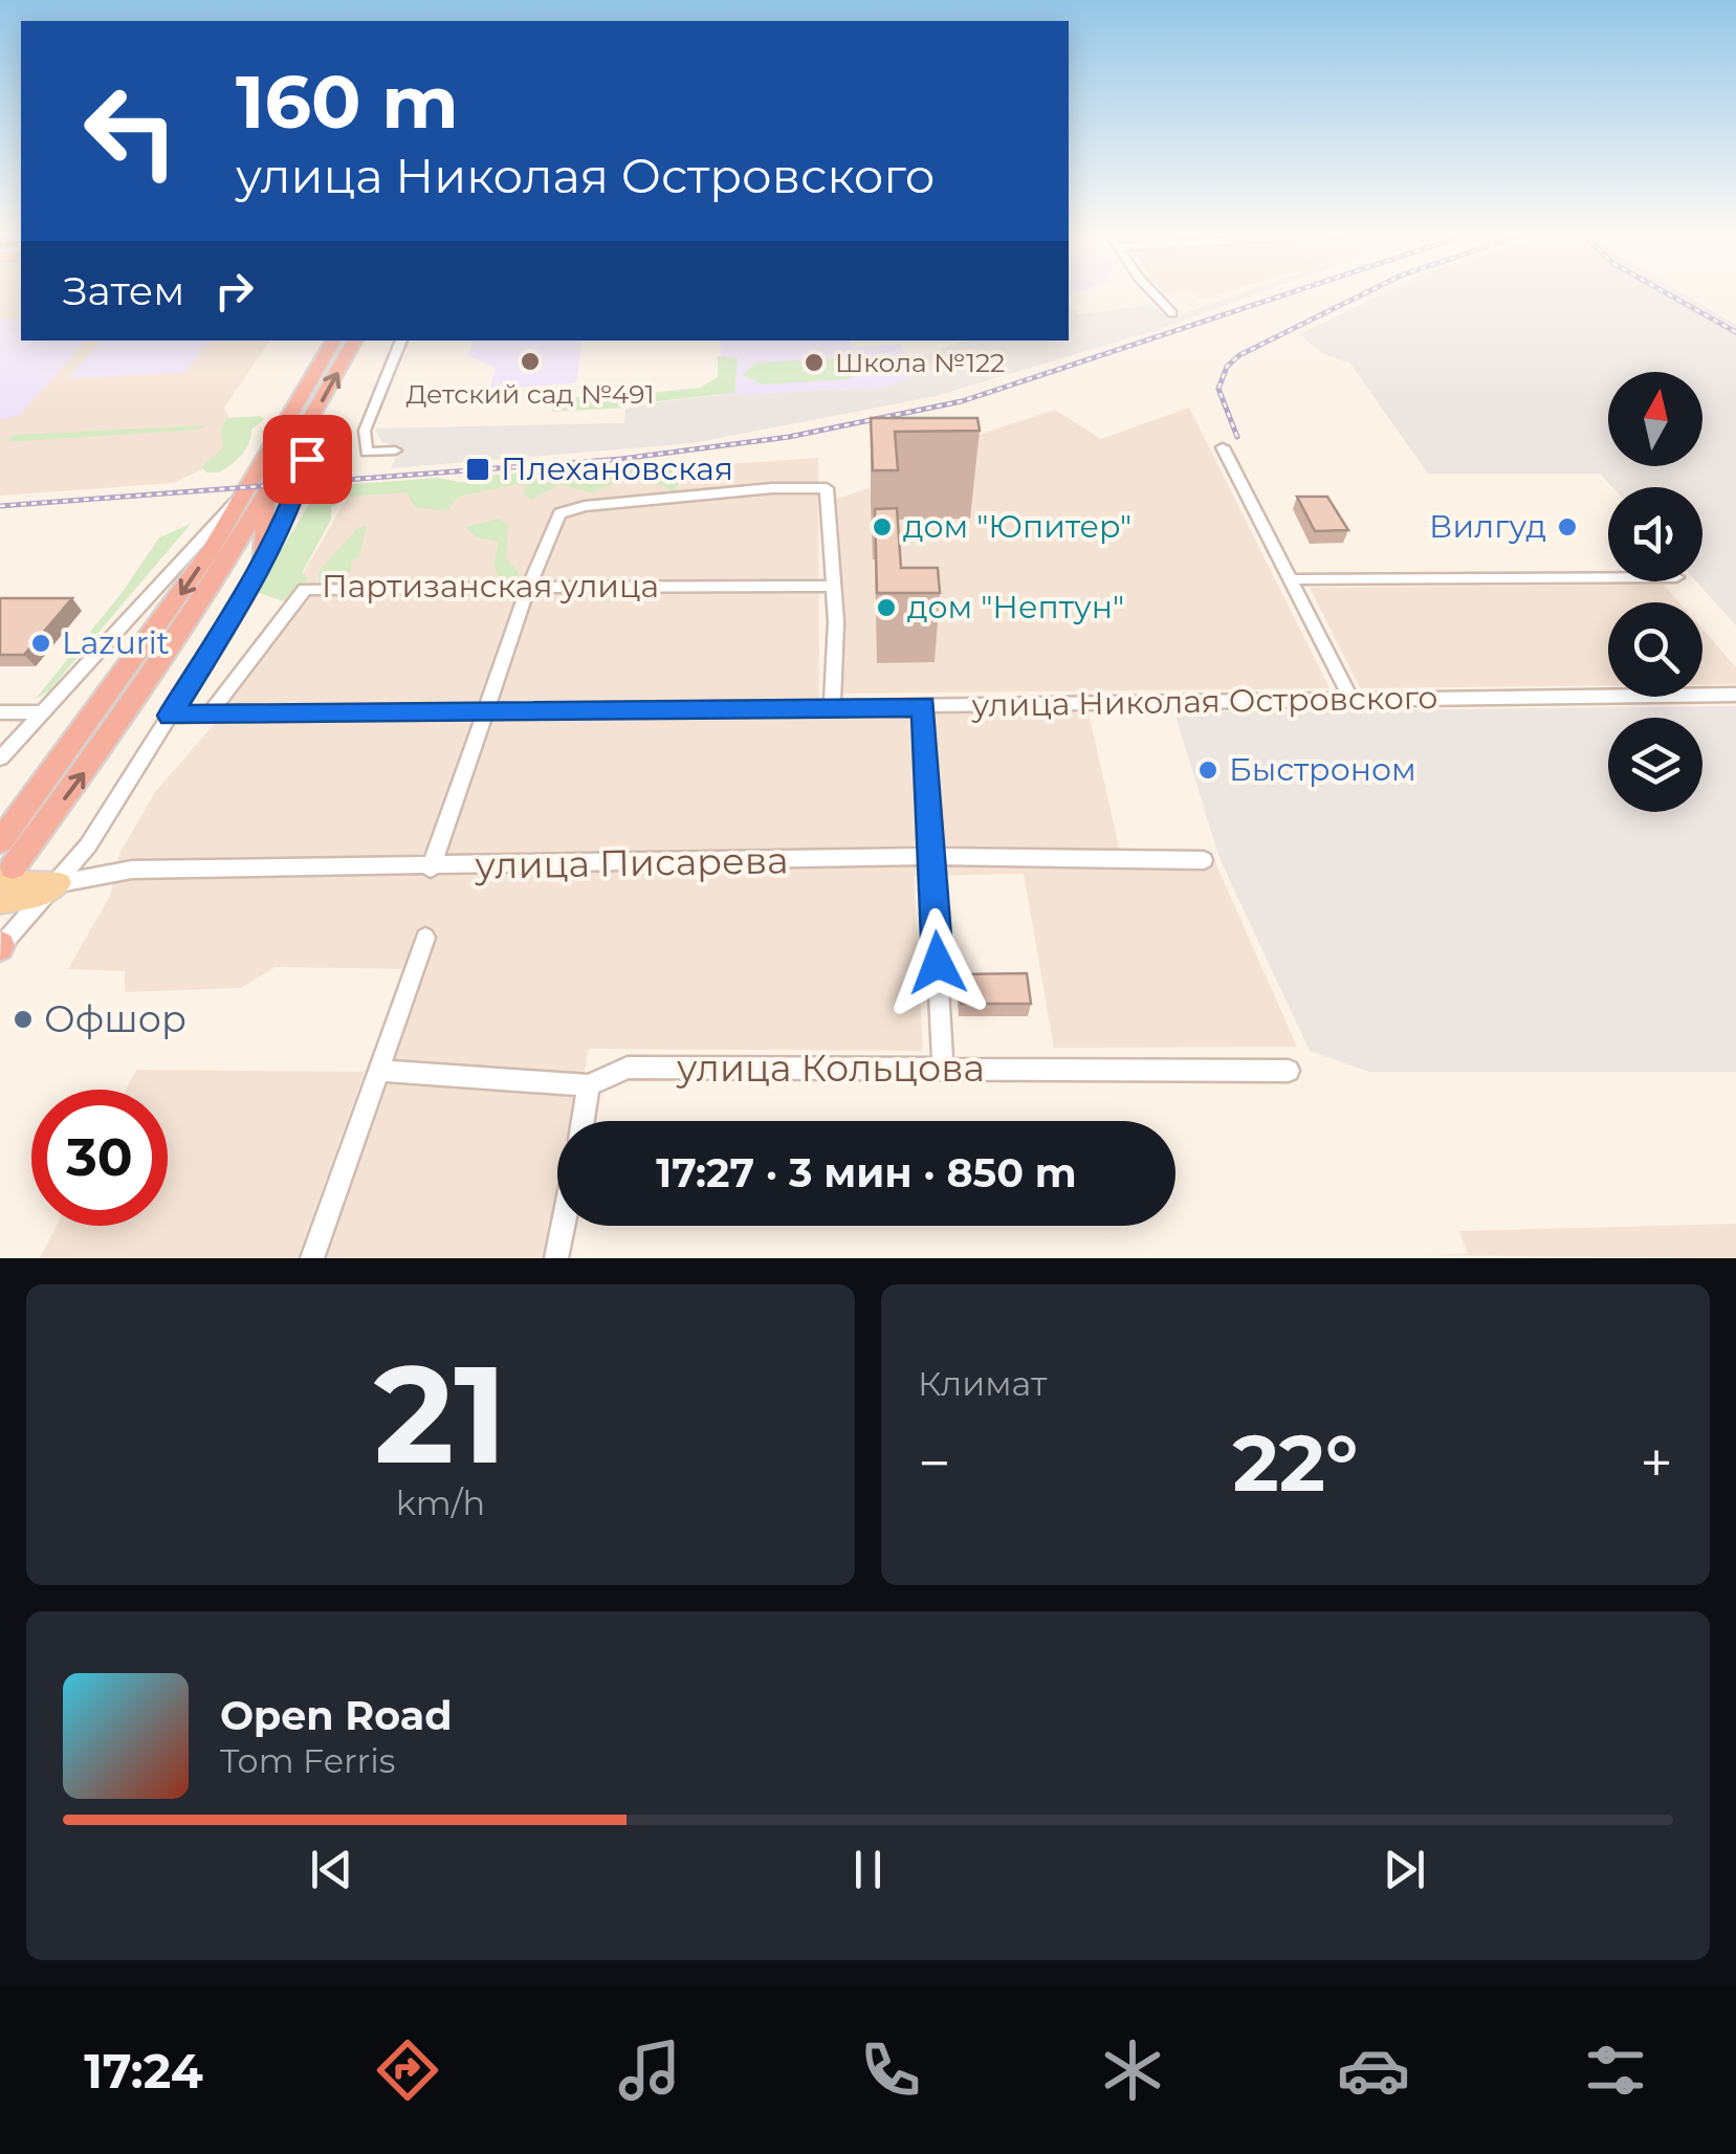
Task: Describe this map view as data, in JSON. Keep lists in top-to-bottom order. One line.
{"streets":{"main road":["улица Писарева"],"street":["Партизанская улица","улица Николая Островского","улица Кольцова"]},"crossings":[["Партизанская улица","улица Николая Островского"]],"places":{"other":["Детский сад №491","Школа №122","дом \"Юпитер\"","Вилгуд","дом \"Нептун\"","Lazurit","Быстроном","Офшор"],"transit":["Плехановская"]},"north":"top","page":{"turn":["160 m","улица Николая Островского"],"then":"Затем","limit":"30","trip":"17:27 · 3 мин · 850 m","tile":[["21","km/h"],"Климат"],"heat":["−","22°","+"],"song":["Open Road","Tom Ferris"],"tabs":"17:24"}}
